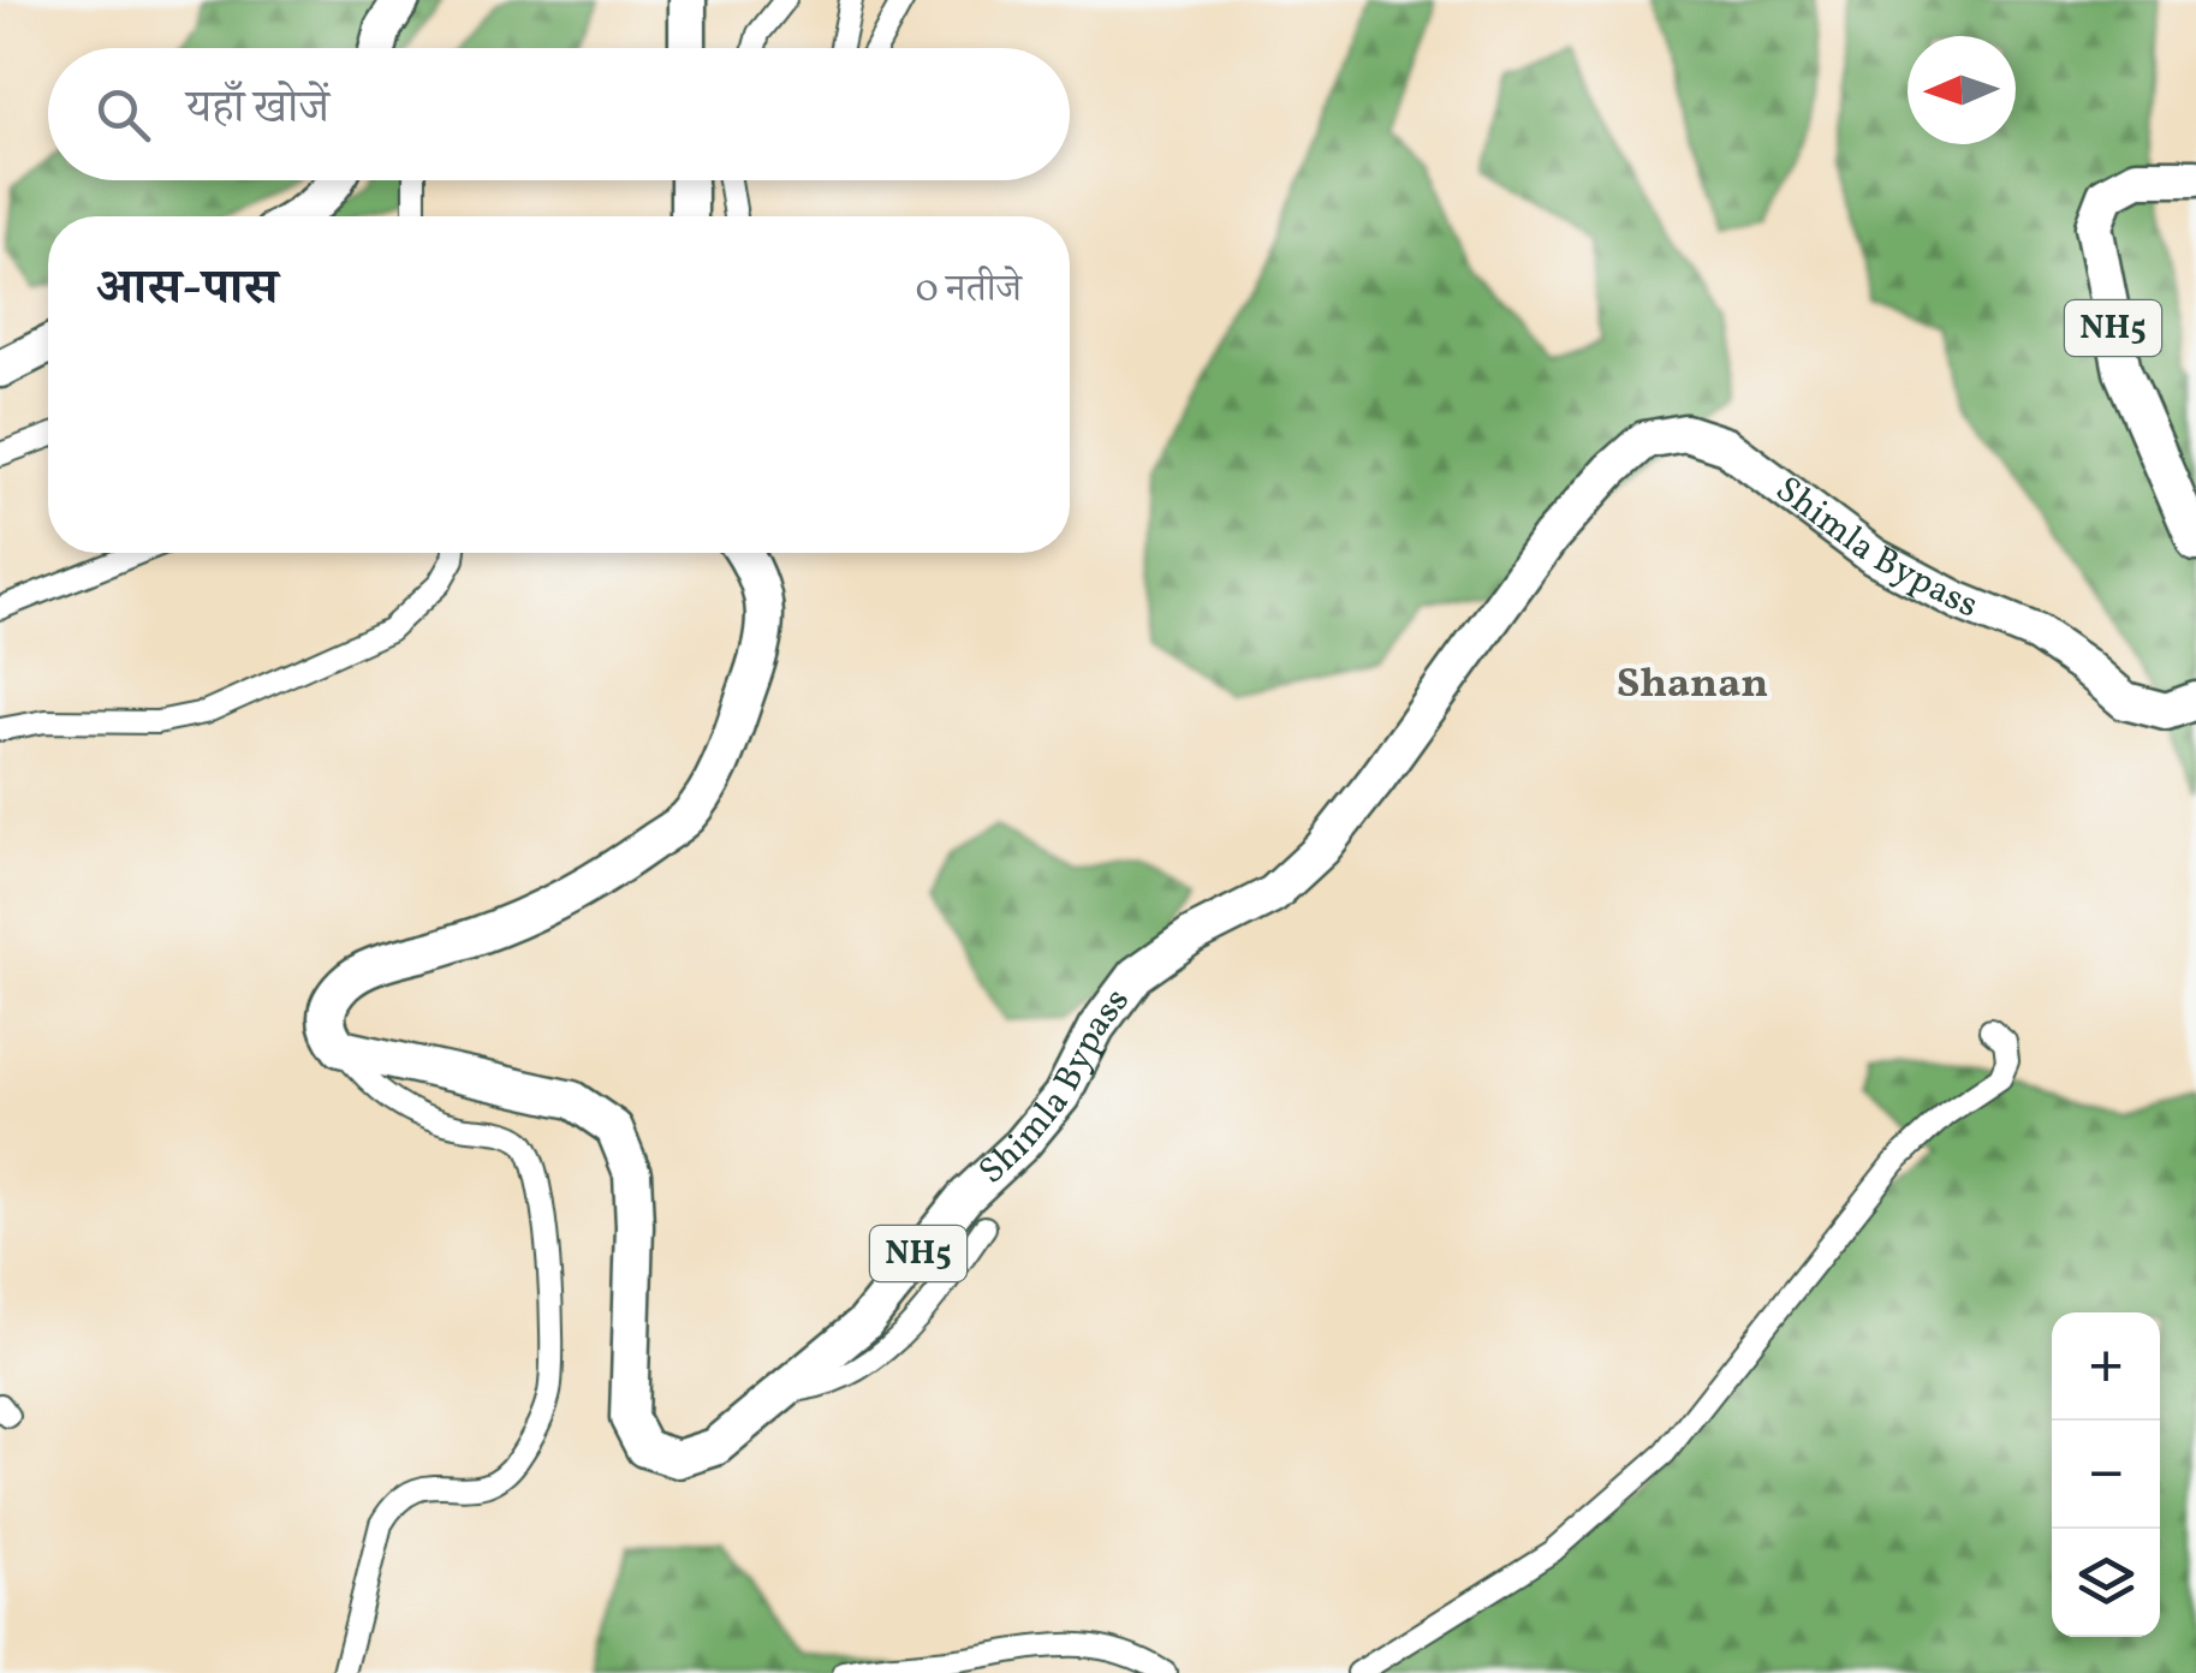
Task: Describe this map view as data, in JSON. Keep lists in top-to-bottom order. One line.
{"streets":{"highway":["NH5","Shimla Bypass"]},"districts":["Shanan"],"north":"left","page":{"search":"यहाँ खोजें","heading":["आस-पास","0 नतीजे"],"map_buttons":["+","−"]}}
